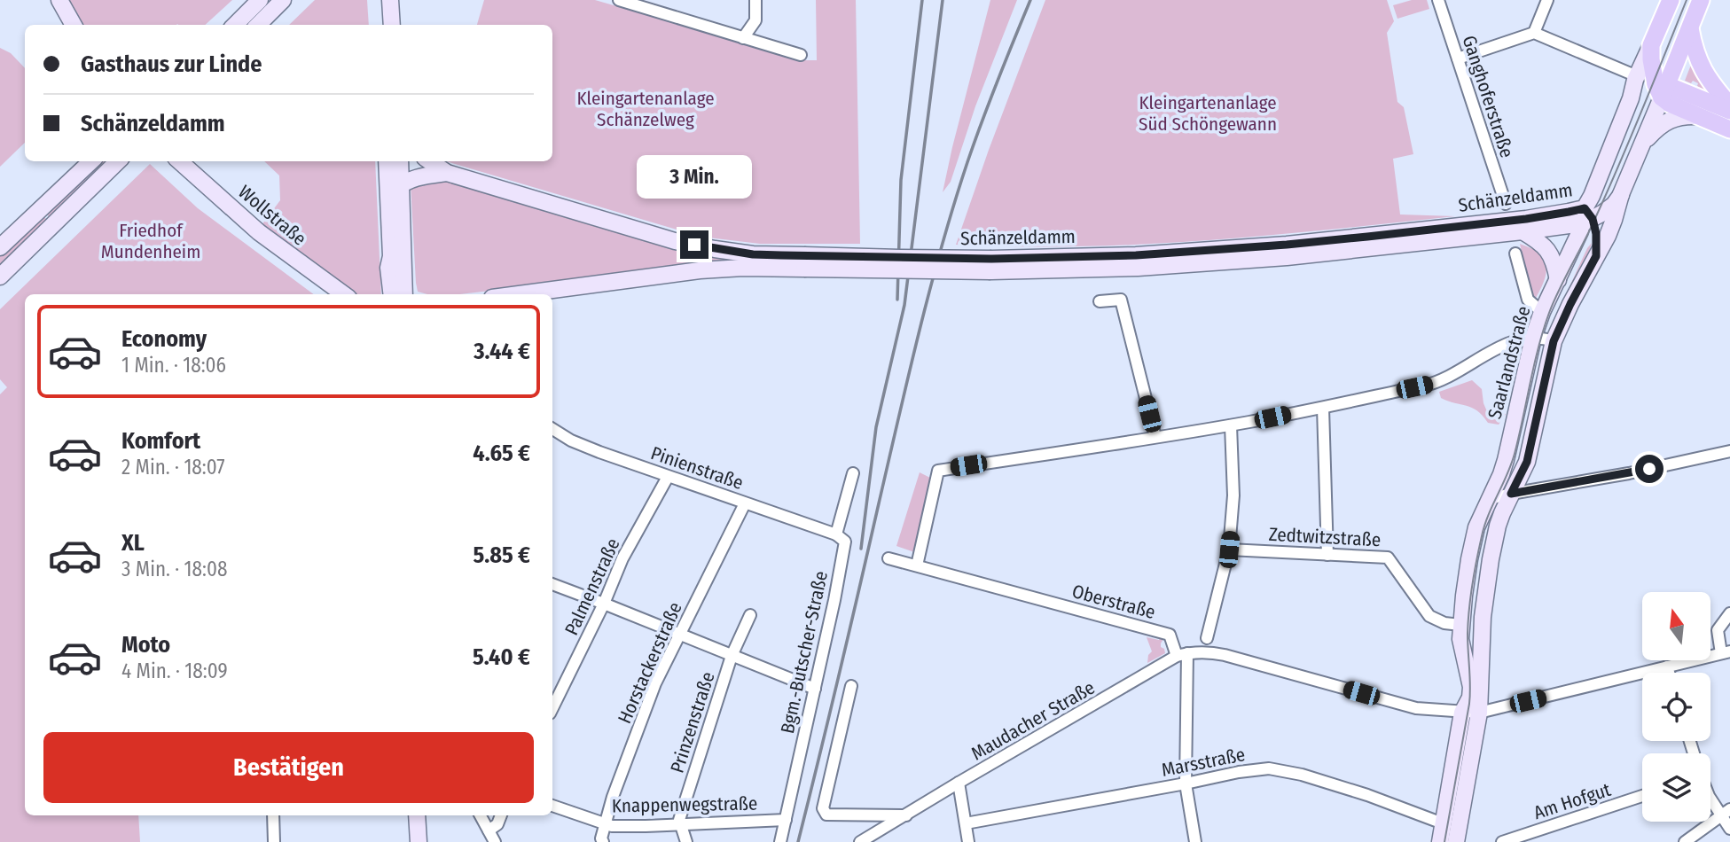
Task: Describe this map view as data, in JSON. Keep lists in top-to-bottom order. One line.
{"streets":{"main road":["Schänzeldamm","Wollstraße","Saarlandstraße"],"street":["Ganghoferstraße","Pinienstraße","Zedtwitzstraße","Palmenstraße","Oberstraße","Bgm.-Butscher-Straße","Horstackerstraße","Maudacher Straße","Prinzenstraße","Marsstraße","Am Hofgut","Knappenwegstraße"]},"crossings":[["Schänzeldamm","Saarlandstraße"],["Saarlandstraße","Zedtwitzstraße"],["Saarlandstraße","Marsstraße"],["Pinienstraße","Palmenstraße"],["Pinienstraße","Bgm.-Butscher-Straße"],["Pinienstraße","Horstackerstraße"],["Oberstraße","Maudacher Straße"],["Bgm.-Butscher-Straße","Knappenwegstraße"],["Horstackerstraße","Knappenwegstraße"],["Prinzenstraße","Knappenwegstraße"]],"parks":["Kleingartenanlage Schänzelweg","Kleingartenanlage Süd Schöngewann","Friedhof Mundenheim"],"north":"top","page":{"banner":["Gasthaus zur Linde","Schänzeldamm"],"bubble":"3 Min.","list":[{"name":"Economy","note":"1 Min. · 18:06","value":"3.44 €"},{"name":"Komfort","note":"2 Min. · 18:07","value":"4.65 €"},{"name":"XL","note":"3 Min. · 18:08","value":"5.85 €"},{"name":"Moto","note":"4 Min. · 18:09","value":"5.40 €"}],"buttons":"Bestätigen"}}
